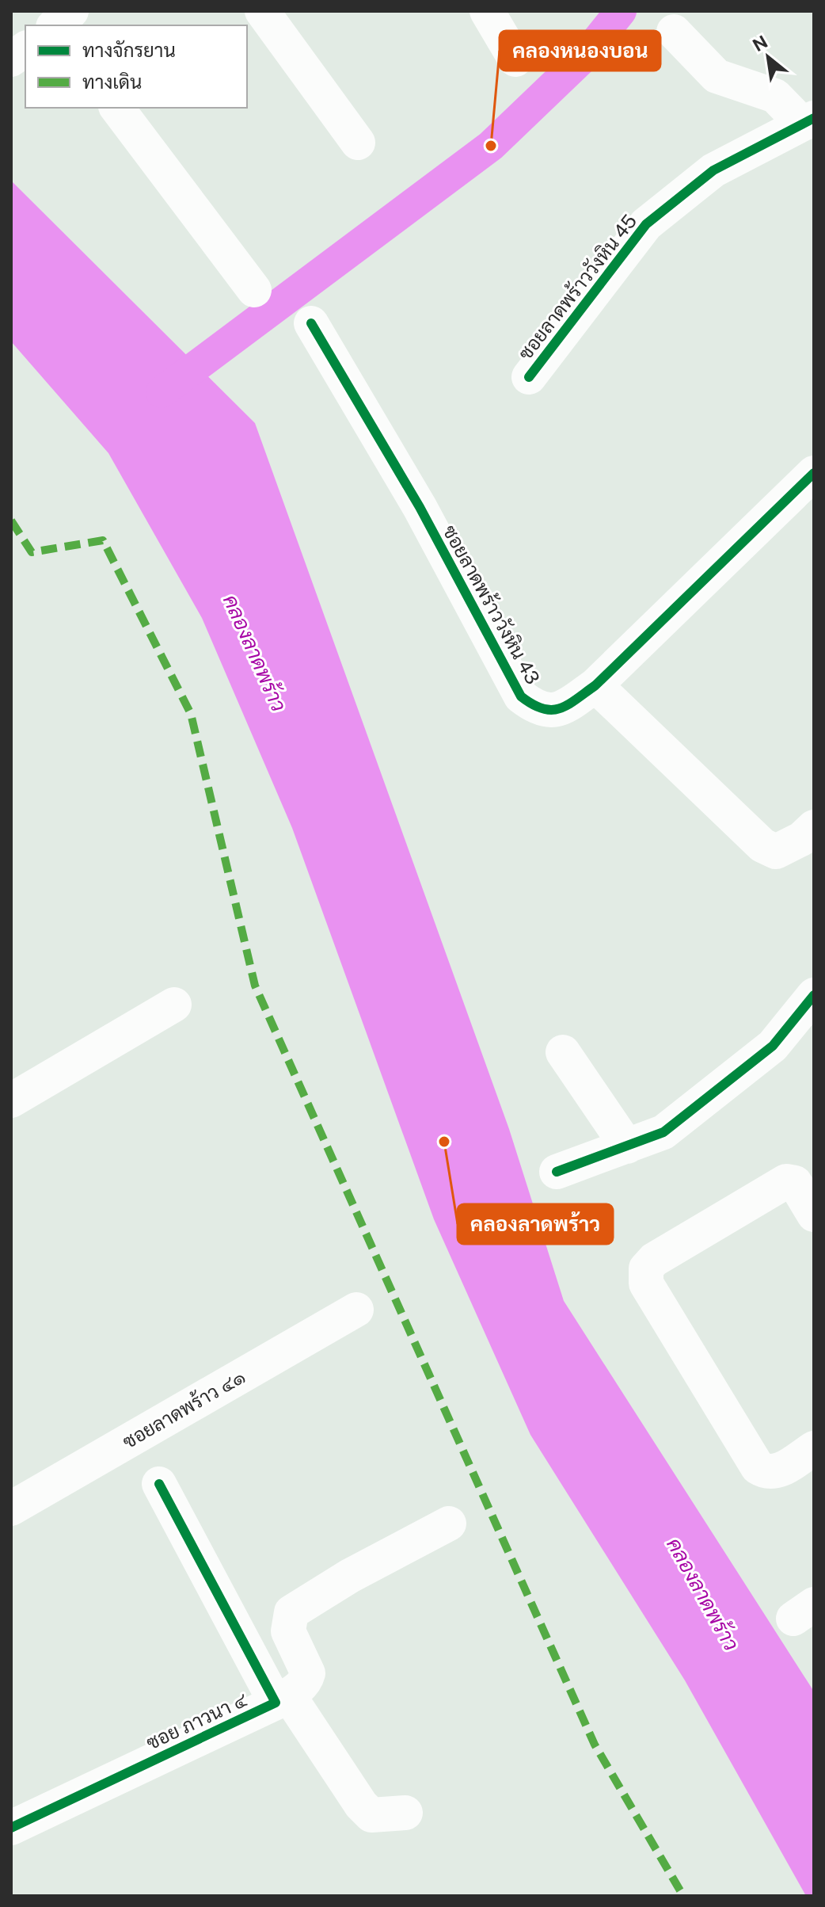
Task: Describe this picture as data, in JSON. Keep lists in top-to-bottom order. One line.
{"streets":{"street":["ซอยลาดพร้าววังหิน 45","ซอยลาดพร้าววังหิน 43","ซอยลาดพร้าว ๔๑","ซอย ภาวนา ๔"]},"water":["คลองลาดพร้าว"],"places":["คลองหนองบอน","คลองลาดพร้าว"],"legend":["ทางจักรยาน","ทางเดิน"],"north":"top left"}
